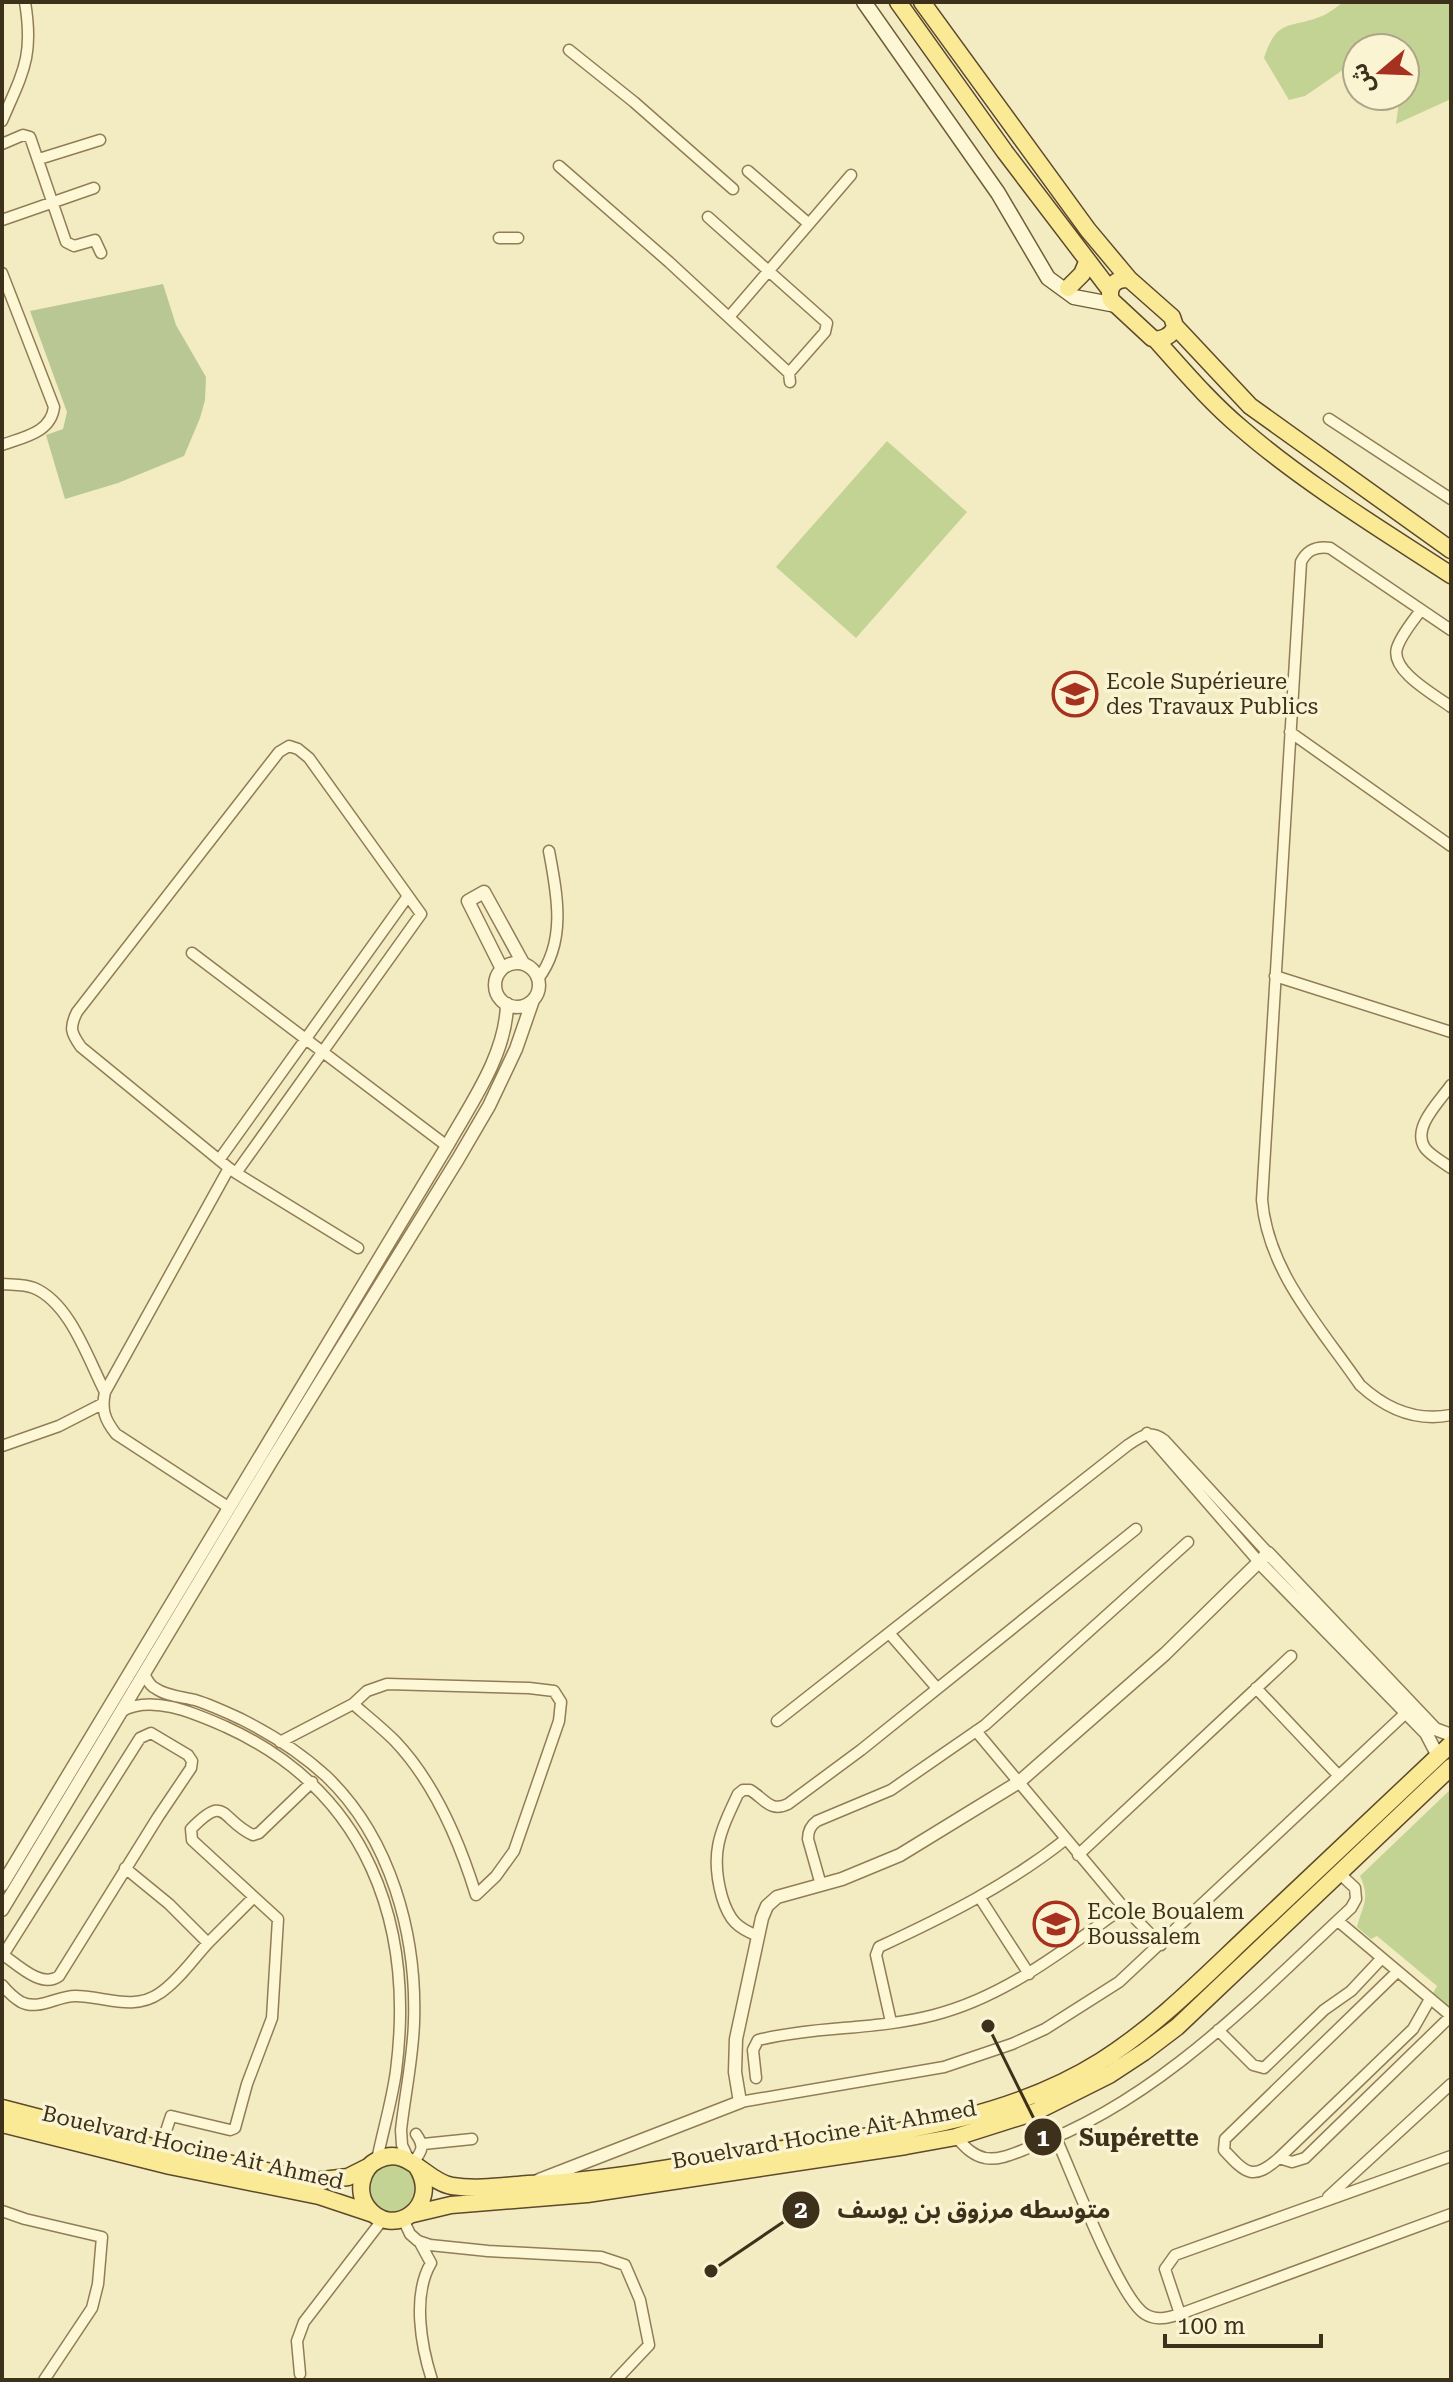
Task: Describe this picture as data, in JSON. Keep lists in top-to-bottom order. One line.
{"streets":{"main road":["Bouelvard Hocine Ait Ahmed"]},"places":{"school or university":["Ecole Supérieure des Travaux Publics","Ecole Boualem Boussalem"],"other":["Supérette","متوسطه مرزوق بن يوسف"]},"scale_bar":"100 m","north":"left"}
